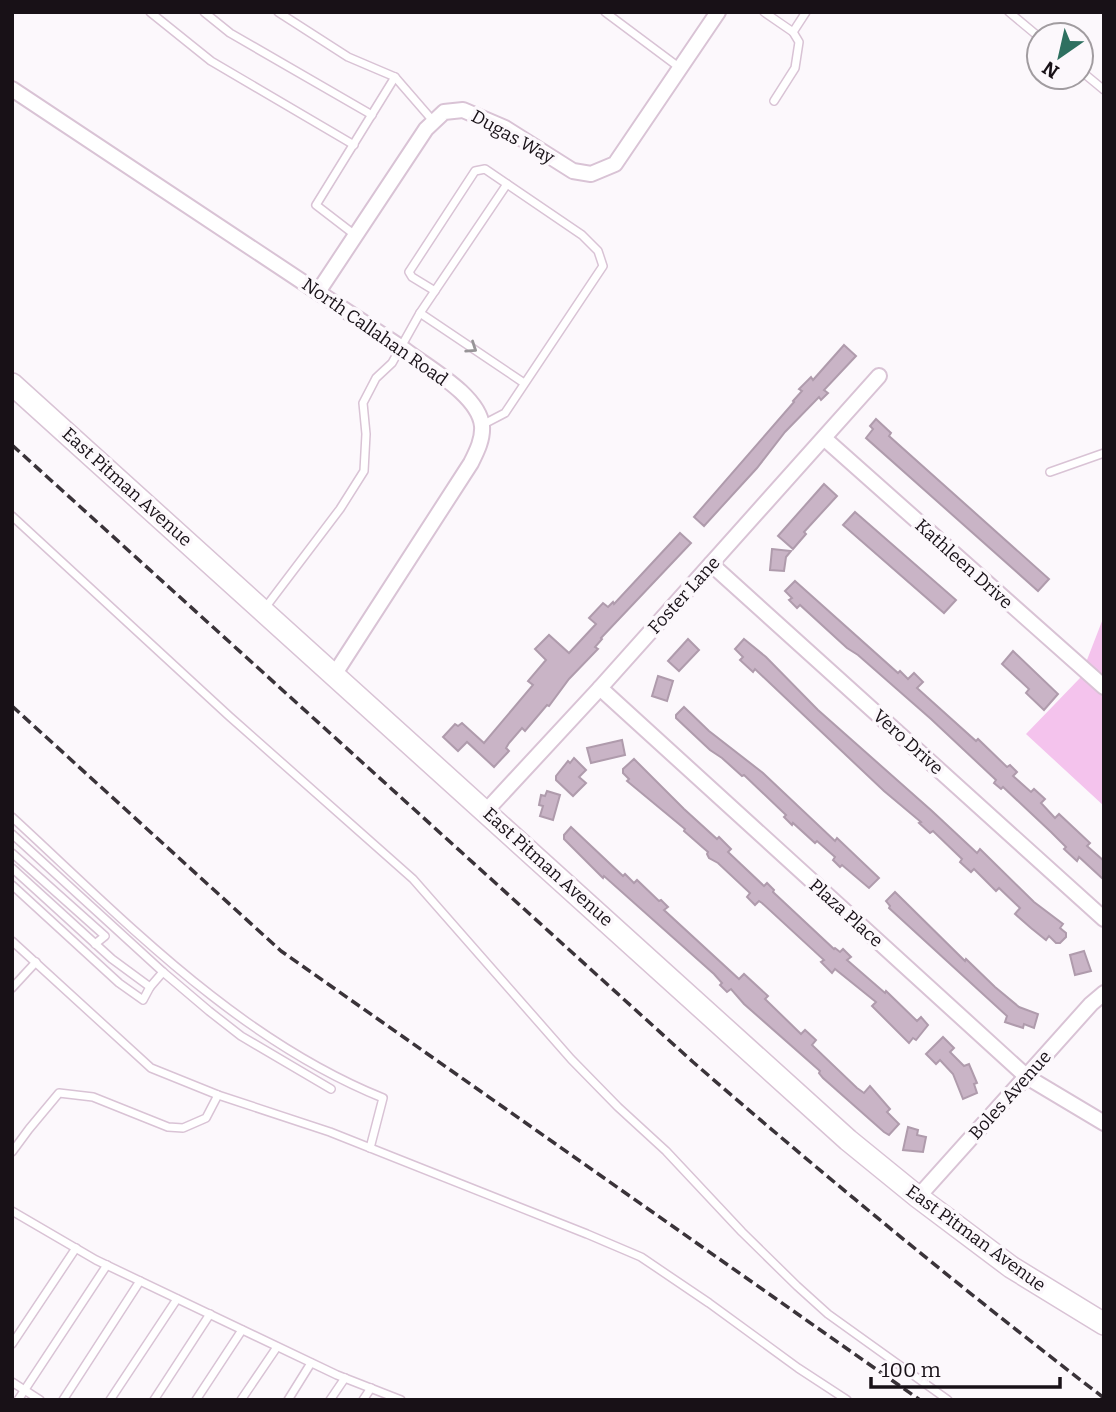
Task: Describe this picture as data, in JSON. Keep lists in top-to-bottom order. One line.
{"streets":{"street":["Dugas Way","North Callahan Road","East Pitman Avenue","Kathleen Drive","Foster Lane","Vero Drive","Plaza Place","Boles Avenue"]},"crossings":[["East Pitman Avenue","Foster Lane"],["East Pitman Avenue","Boles Avenue"],["Kathleen Drive","Foster Lane"],["Foster Lane","Vero Drive"],["Foster Lane","Plaza Place"],["Plaza Place","Boles Avenue"]],"scale_bar":"100 m","north":"bottom left"}
